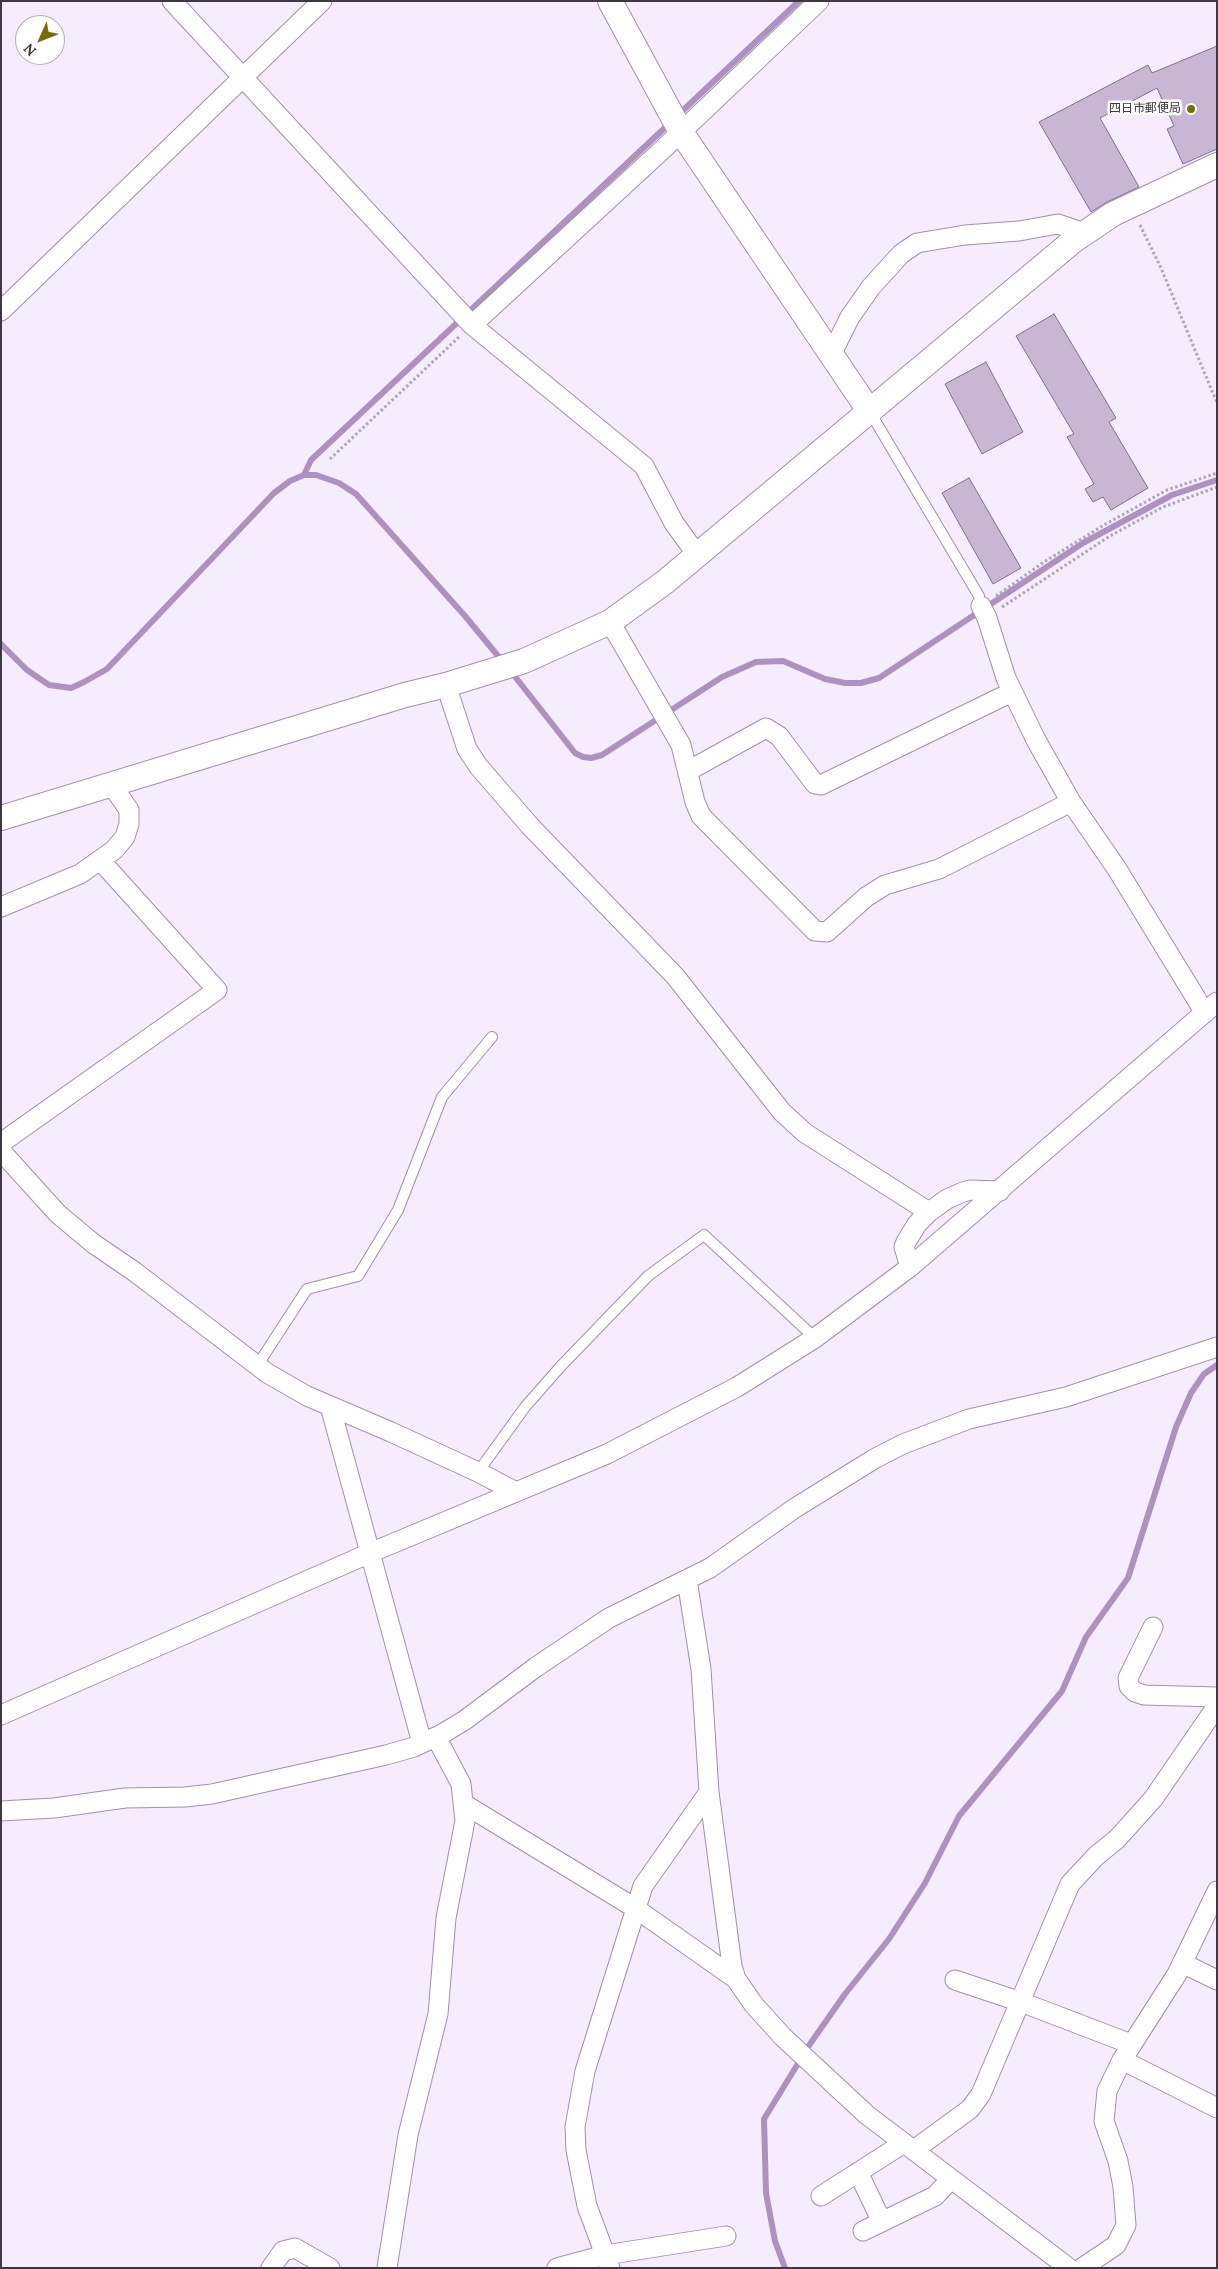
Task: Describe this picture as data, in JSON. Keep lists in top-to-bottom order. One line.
{"places":["四日市郵便局"],"north":"bottom left"}
